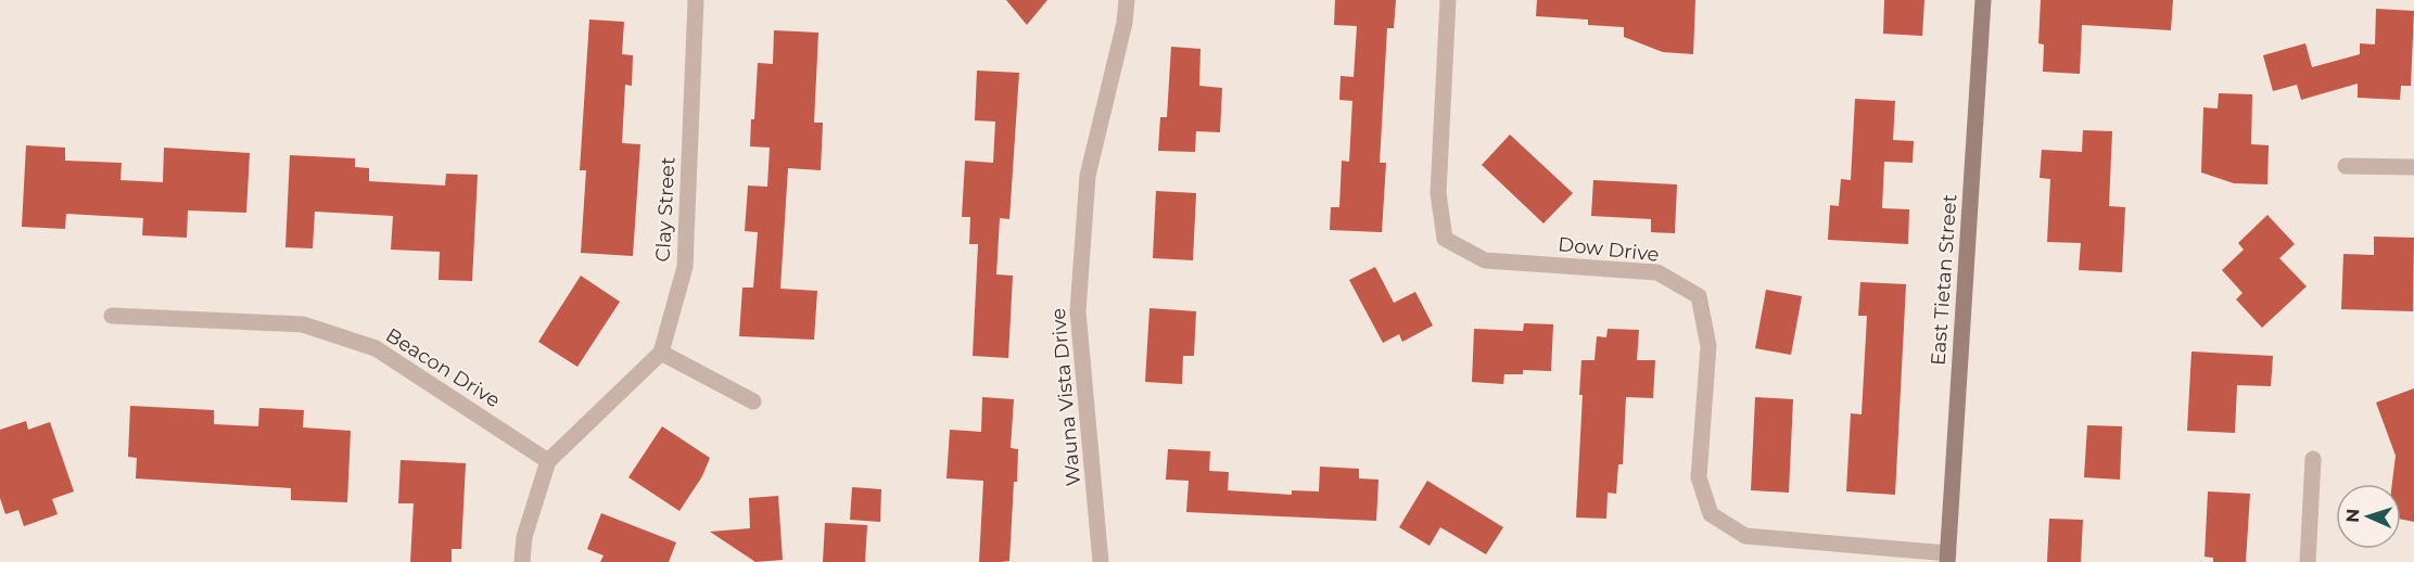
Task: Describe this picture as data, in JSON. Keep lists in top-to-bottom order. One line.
{"streets":{"main road":["East Tietan Street"],"street":["Clay Street","Dow Drive","Beacon Drive","Wauna Vista Drive"]},"crossings":[["Dow Drive","East Tietan Street"]],"north":"left"}
